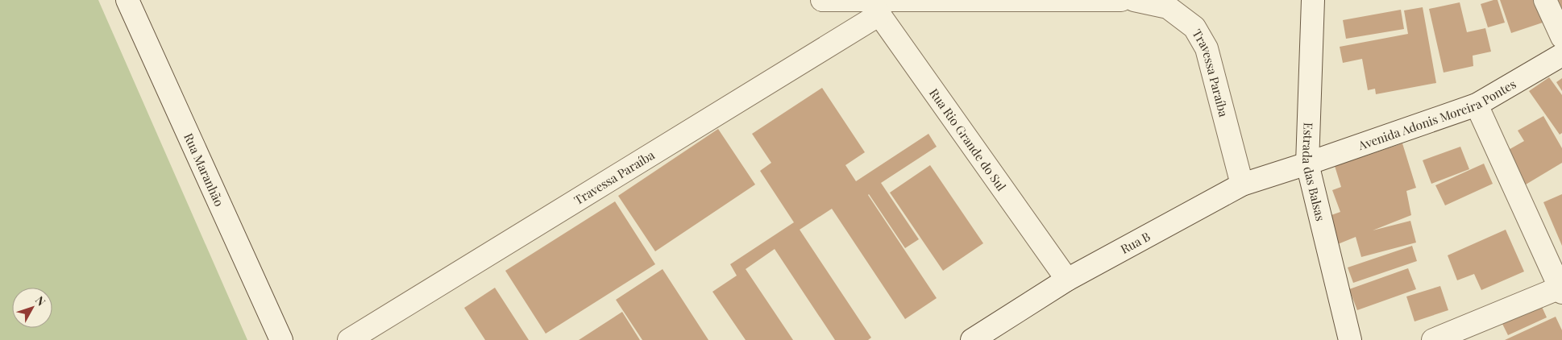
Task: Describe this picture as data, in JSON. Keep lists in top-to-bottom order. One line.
{"streets":{"street":["Travessa Paraíba","Avenida Adonis Moreira Pontes","Rua Rio Grande do Sul","Rua Maranhão","Estrada das Balsas","Rua B"]},"crossings":[["Travessa Paraíba","Rua Rio Grande do Sul"],["Travessa Paraíba","Rua B"],["Avenida Adonis Moreira Pontes","Estrada das Balsas"],["Avenida Adonis Moreira Pontes","Rua B"],["Rua Rio Grande do Sul","Rua B"],["Estrada das Balsas","Rua B"]],"north":"top right"}
